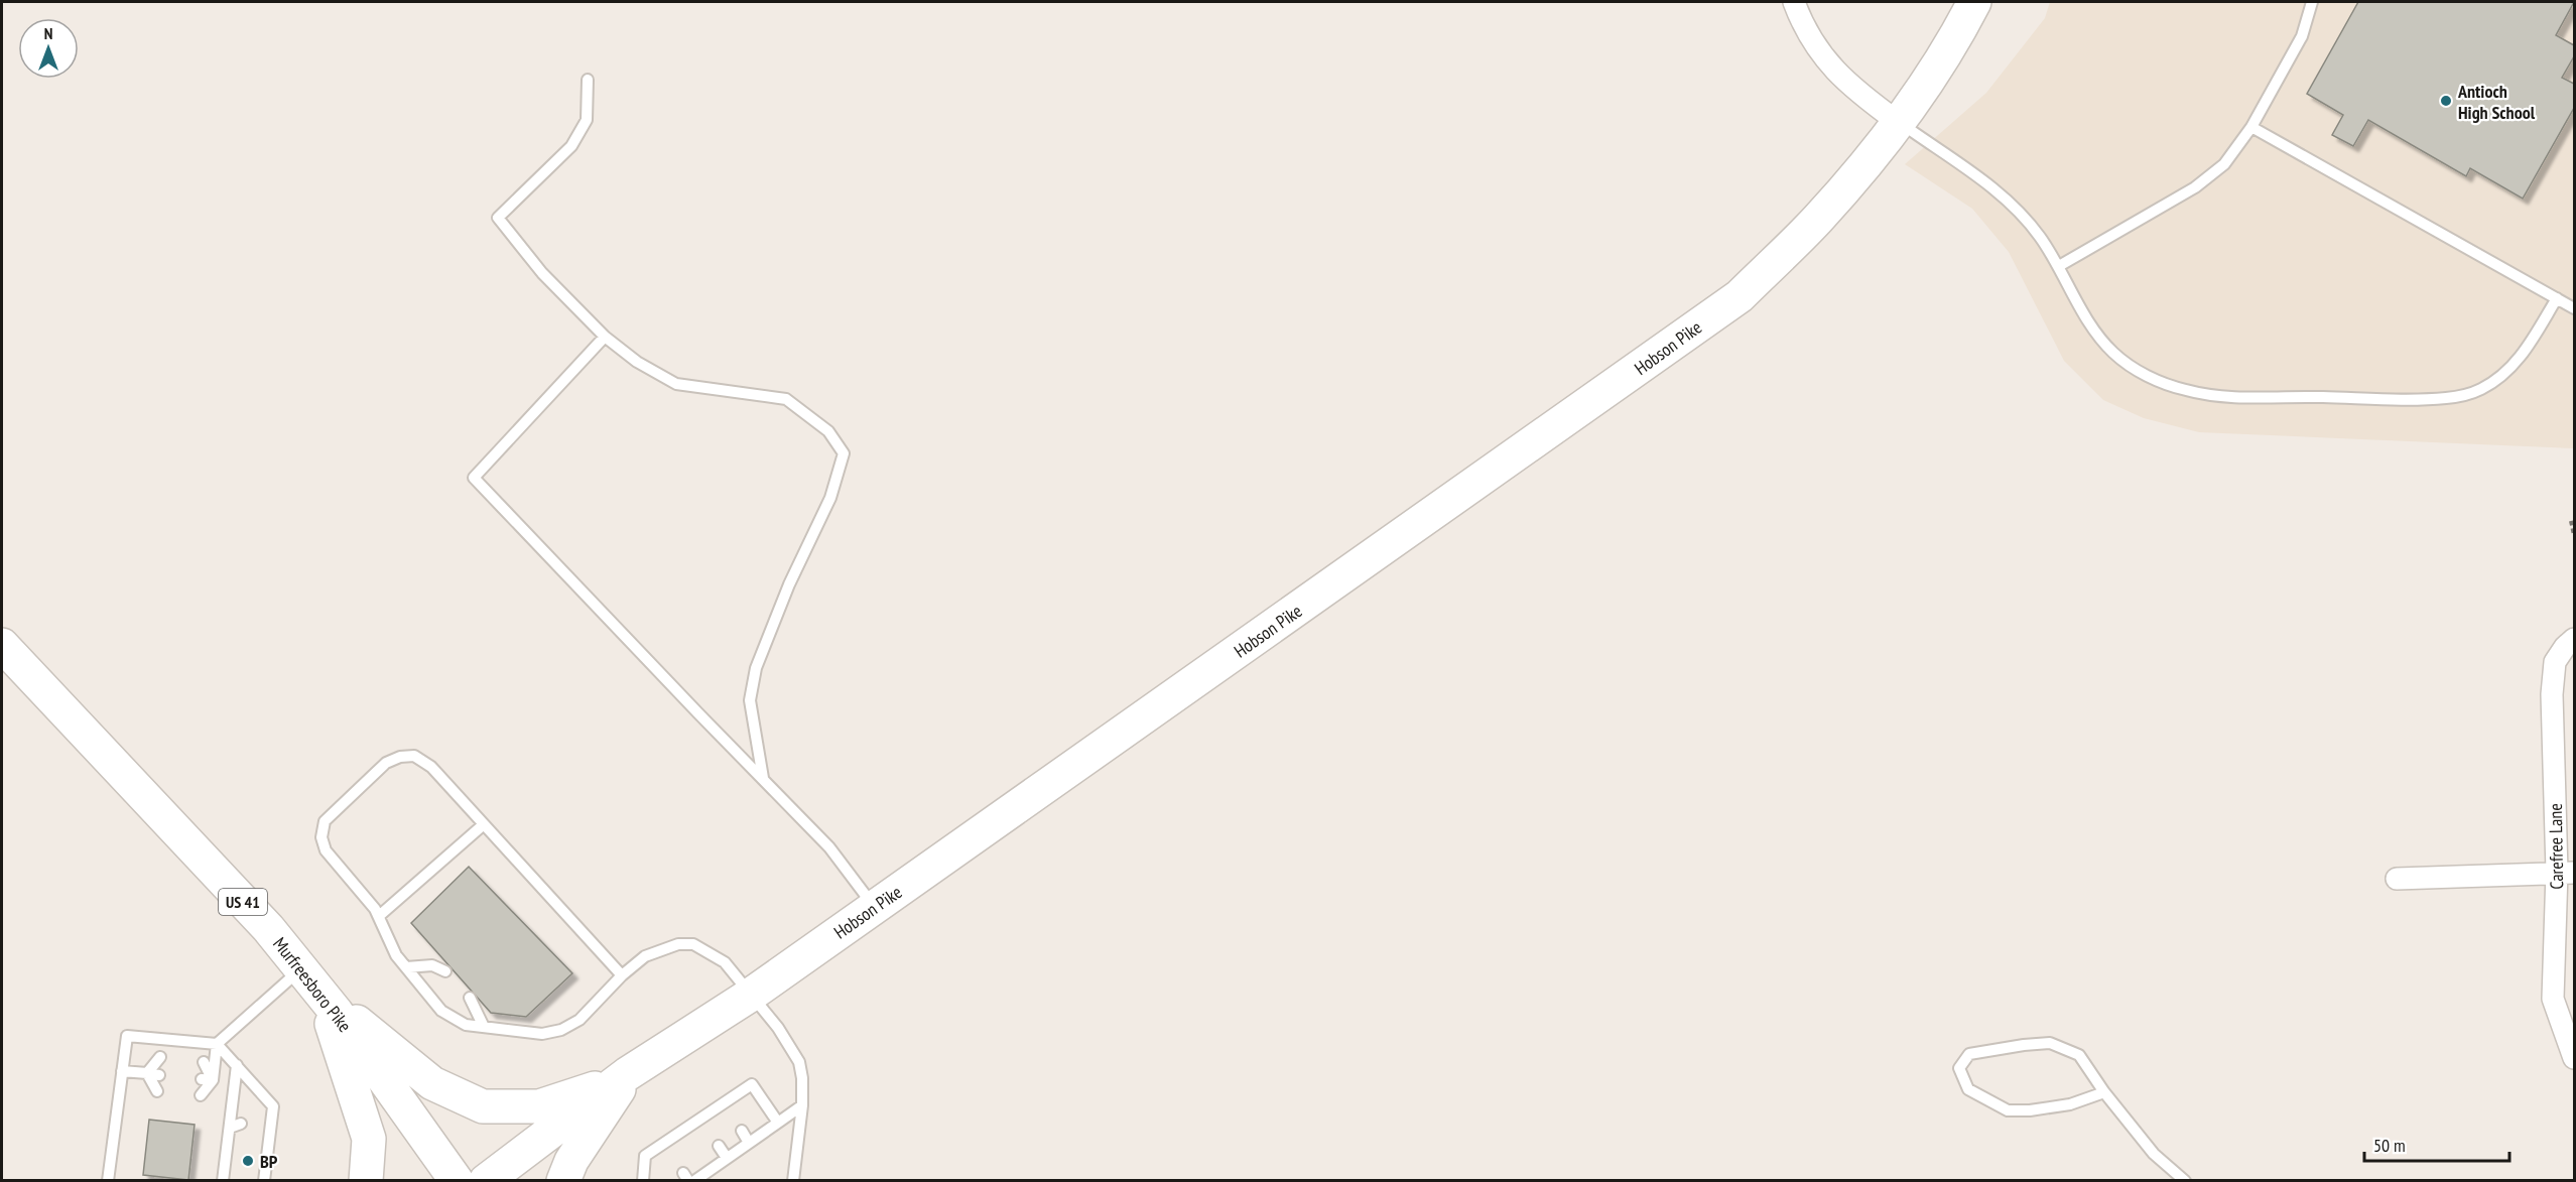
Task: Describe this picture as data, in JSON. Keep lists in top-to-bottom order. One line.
{"streets":{"main road":["Hobson Pike","US 41","Murfreesboro Pike"],"street":["Carefree Lane"]},"places":["Antioch High School","BP"],"scale_bar":"50 m","north":"top"}
